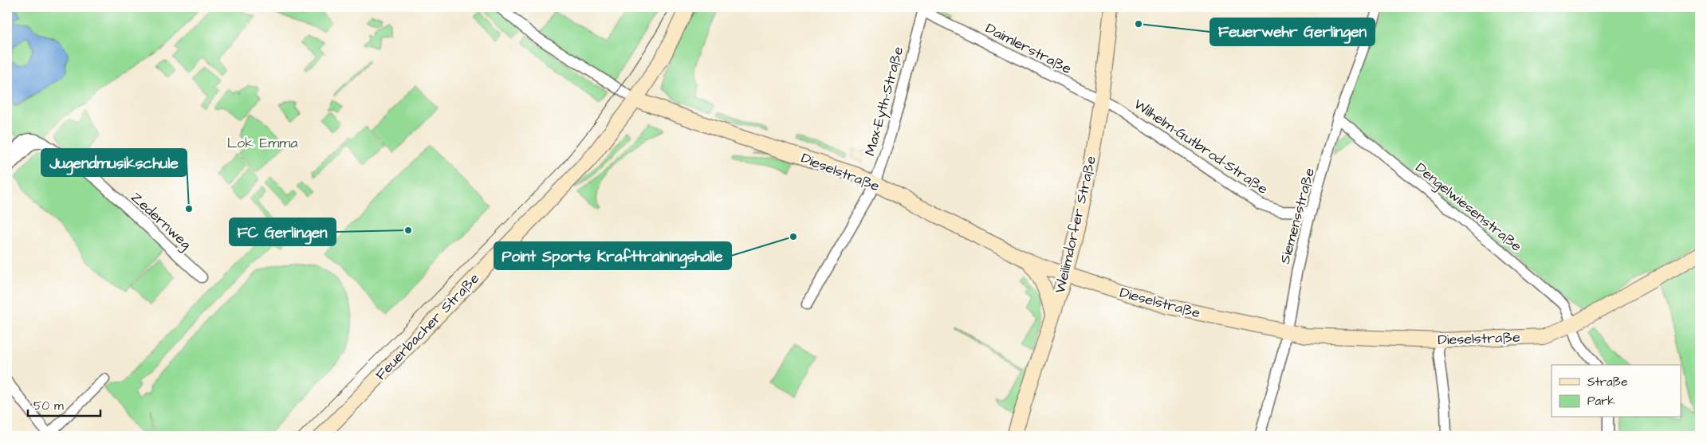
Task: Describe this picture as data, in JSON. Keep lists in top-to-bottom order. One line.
{"streets":{"street":["Daimlerstraße","Max-Eyth-Straße","Wilhelm-Gutbrod-Straße","Dieselstraße","Dengelwiesenstraße","Siemensstraße","Zedernweg","Weilimdorfer Straße","Feuerbacher Straße"]},"crossings":[["Daimlerstraße","Max-Eyth-Straße"],["Daimlerstraße","Wilhelm-Gutbrod-Straße"],["Daimlerstraße","Weilimdorfer Straße"],["Max-Eyth-Straße","Dieselstraße"],["Wilhelm-Gutbrod-Straße","Siemensstraße"],["Wilhelm-Gutbrod-Straße","Weilimdorfer Straße"],["Dieselstraße","Dengelwiesenstraße"],["Dieselstraße","Siemensstraße"],["Dieselstraße","Weilimdorfer Straße"],["Dieselstraße","Feuerbacher Straße"],["Dengelwiesenstraße","Siemensstraße"]],"parks":["Lok Emma"],"places":["Feuerwehr Gerlingen","Jugendmusikschule","FC Gerlingen","Point Sports Krafttrainingshalle"],"legend":["Straße","Park"],"scale_bar":"50 m"}
